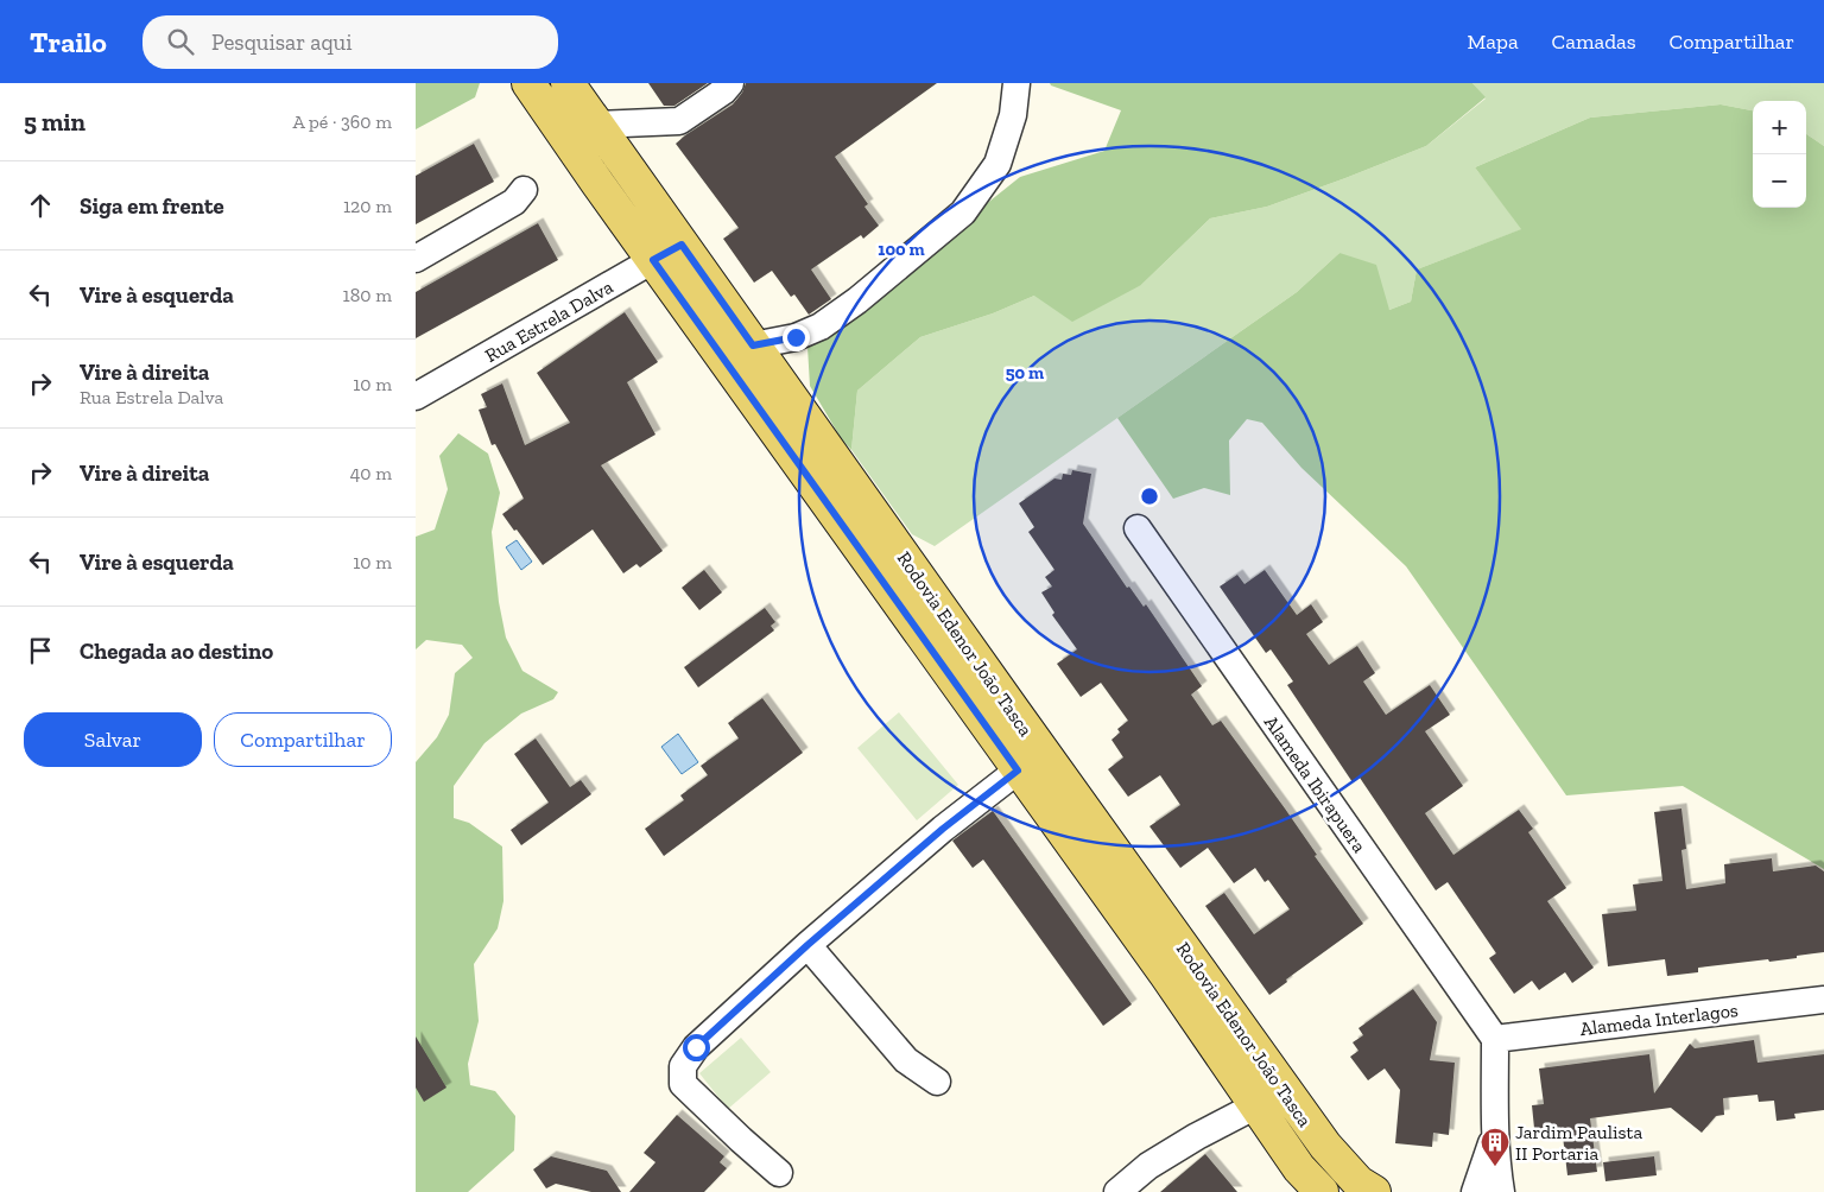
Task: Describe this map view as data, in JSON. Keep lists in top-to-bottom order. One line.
{"streets":{"main road":["Rodovia Edenor João Tasca"],"street":["Rua Estrela Dalva","Alameda Ibirapuera","Alameda Interlagos"]},"crossings":[["Rua Estrela Dalva","Rodovia Edenor João Tasca"],["Alameda Ibirapuera","Alameda Interlagos"]],"places":{"building":["Jardim Paulista II Portaria"]},"page":{"header":"Trailo","search":"Pesquisar aqui","nav":["Mapa","Camadas","Compartilhar"],"heading":["5 min","A pé · 360 m"],"map_buttons":["+","−"],"list":[["Siga em frente","120 m"],["Vire à esquerda","180 m"],["Vire à direita","Rua Estrela Dalva","10 m"],["Vire à direita","40 m"],["Vire à esquerda","10 m"],"Chegada ao destino"],"buttons":["Salvar","Compartilhar"]},"rings":["100 m","50 m"]}
